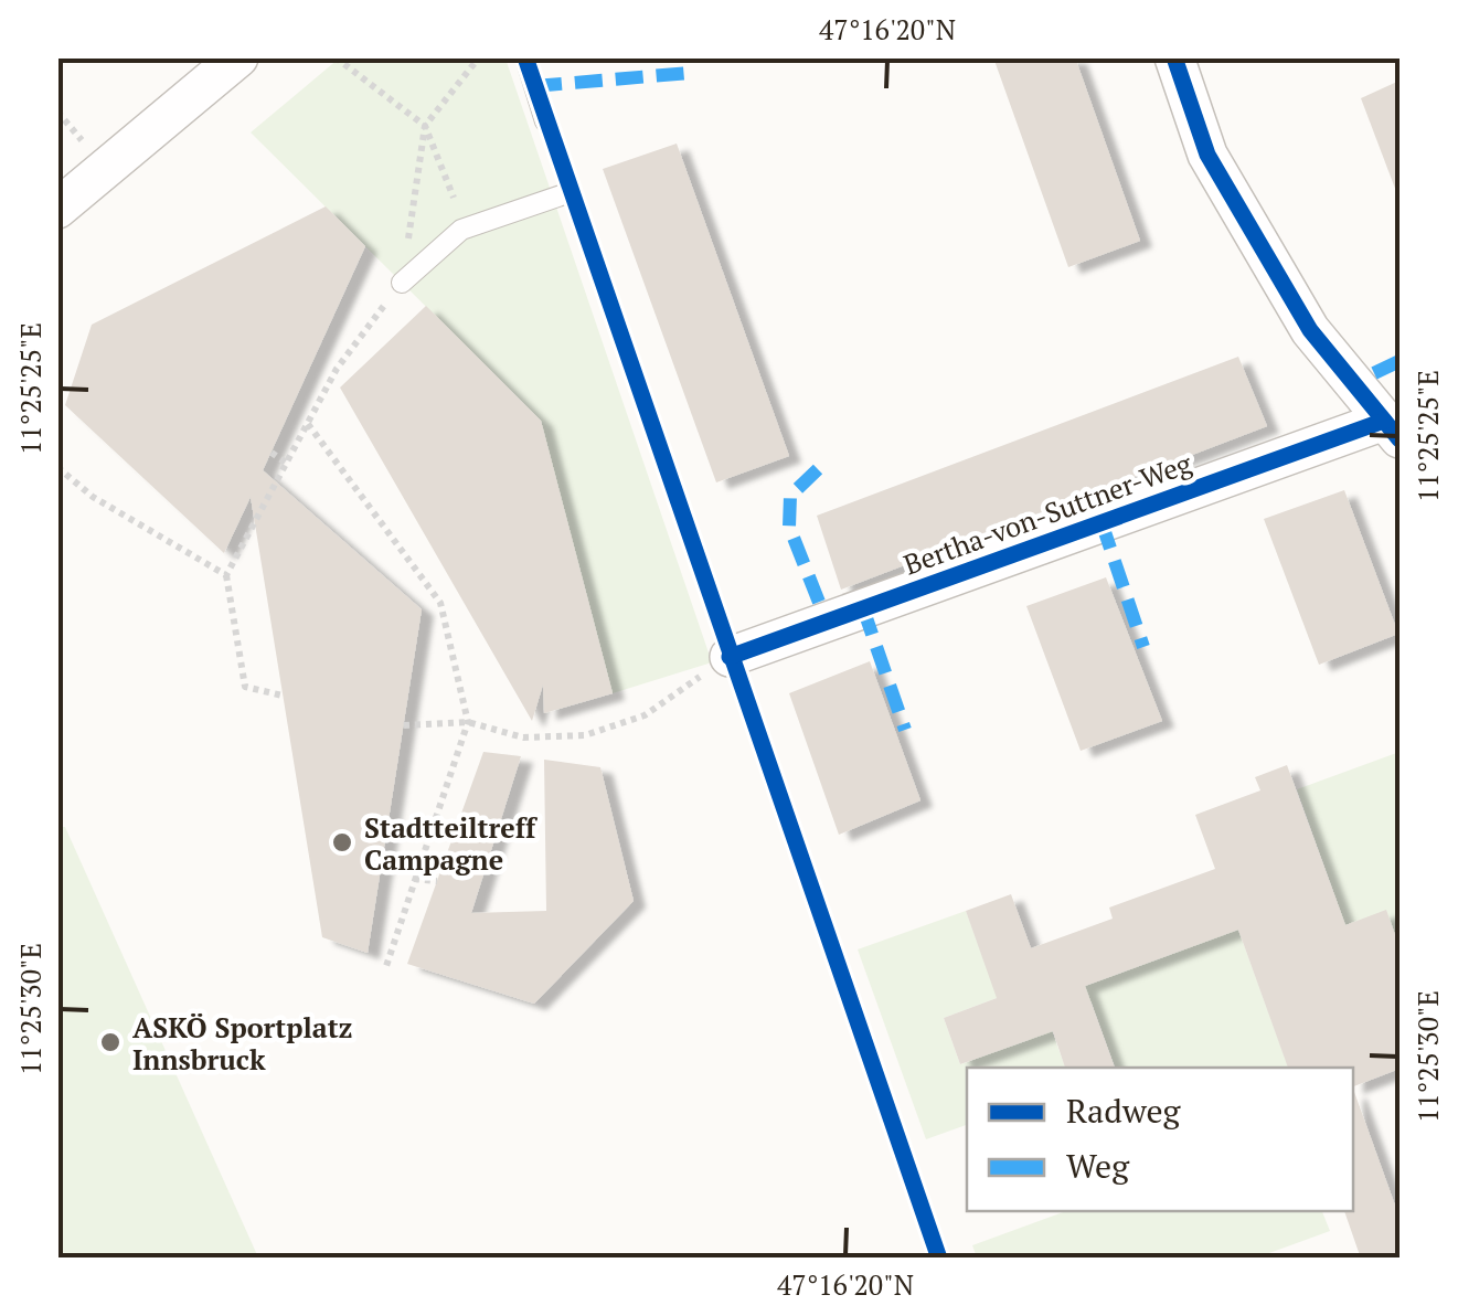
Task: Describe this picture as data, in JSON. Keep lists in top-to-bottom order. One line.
{"streets":{"street":["Bertha-von-Suttner-Weg"]},"places":["Stadtteiltreff Campagne","ASKÖ Sportplatz Innsbruck"],"legend":["Radweg","Weg"],"coordinates":["47°16'20\"N","11°25'25\"E","11°25'30\"E"]}
